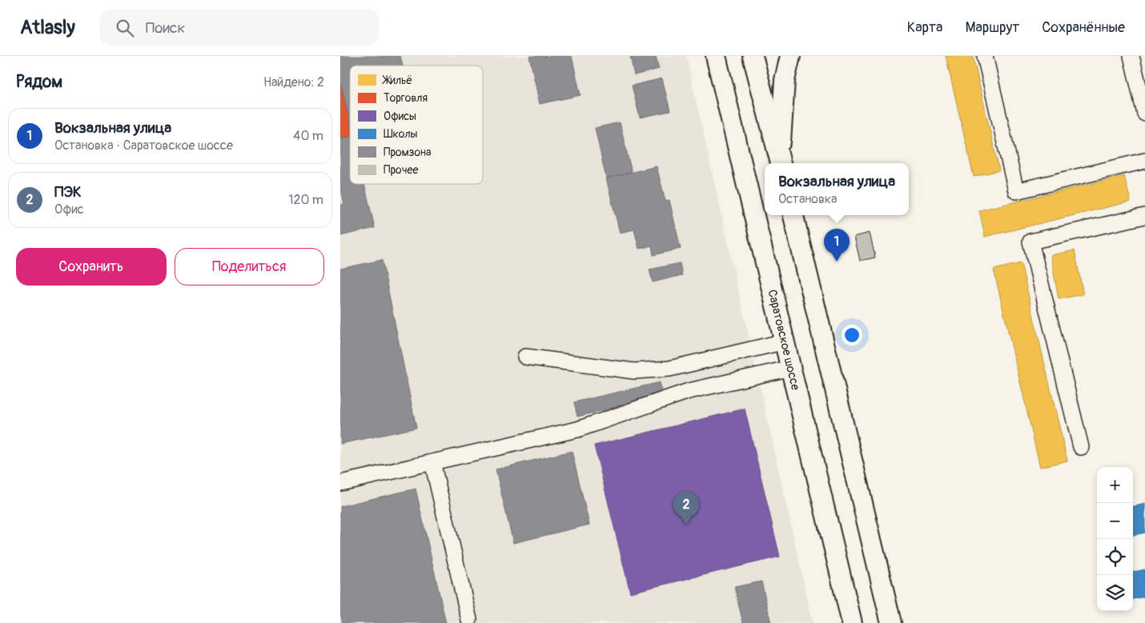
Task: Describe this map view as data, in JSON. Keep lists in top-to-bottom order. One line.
{"streets":{"main road":["Саратовское шоссе"]},"legend":["Жильё","Торговля","Офисы","Школы","Промзона","Прочее"],"page":{"header":"Atlasly","search":"Поиск","nav":["Карта","Маршрут","Сохранённые"],"heading":["Рядом","Найдено: 2"],"list":[{"mark":"1","name":"Вокзальная улица","note":"Остановка · Саратовское шоссе","value":"40 m"},{"mark":"2","name":"ПЭК","note":"Офис","value":"120 m"}],"popup":["Вокзальная улица","Остановка"],"pins":["1","2"],"buttons":["Сохранить","Поделиться"],"map_buttons":["+","−"]}}
